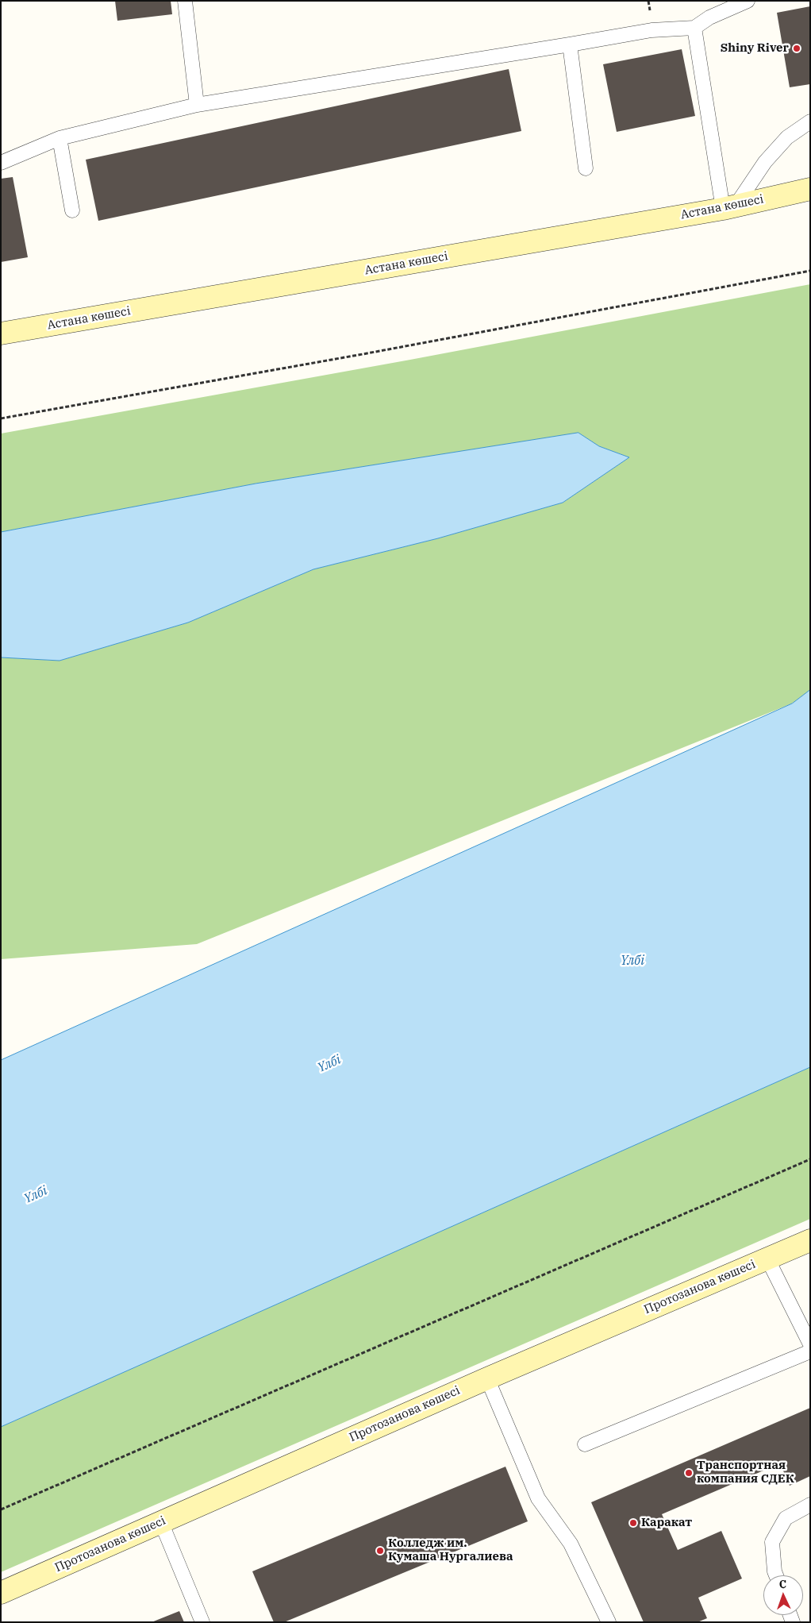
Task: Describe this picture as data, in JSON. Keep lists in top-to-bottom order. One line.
{"streets":{"main road":["Астана көшесі","Протозанова көшесі"]},"water":["Үлбі"],"places":["Shiny River","Транспортная компания СДЕК","Каракат","Колледж им. Кумаша Нургалиева"],"north":"top"}
